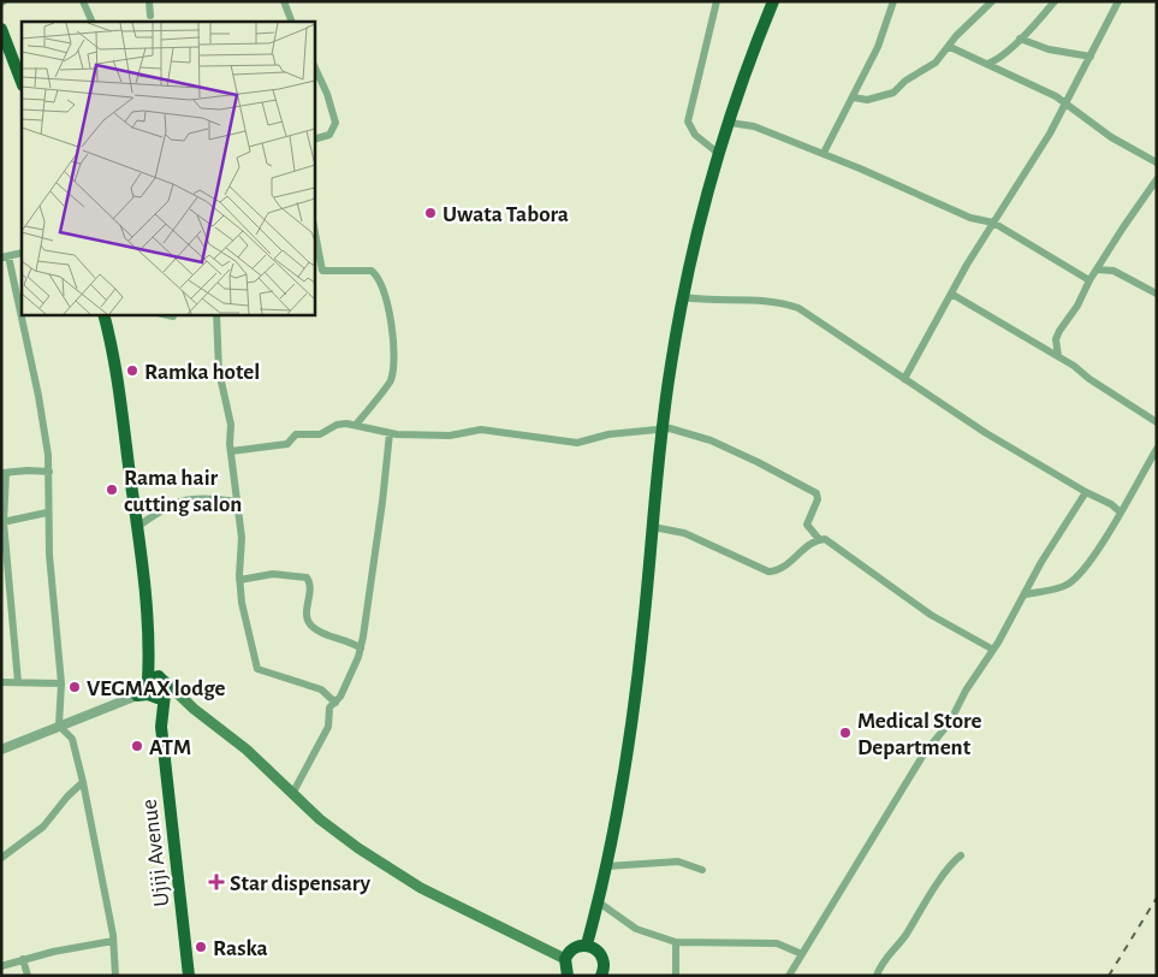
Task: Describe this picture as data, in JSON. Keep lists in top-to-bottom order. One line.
{"streets":{"highway":["Ujiji Avenue"]},"places":{"other":["Uwata Tabora","Ramka hotel","Rama hair cutting salon","VEGMAX lodge","Medical Store Department","ATM","Raska"],"health":["Star dispensary"]}}
